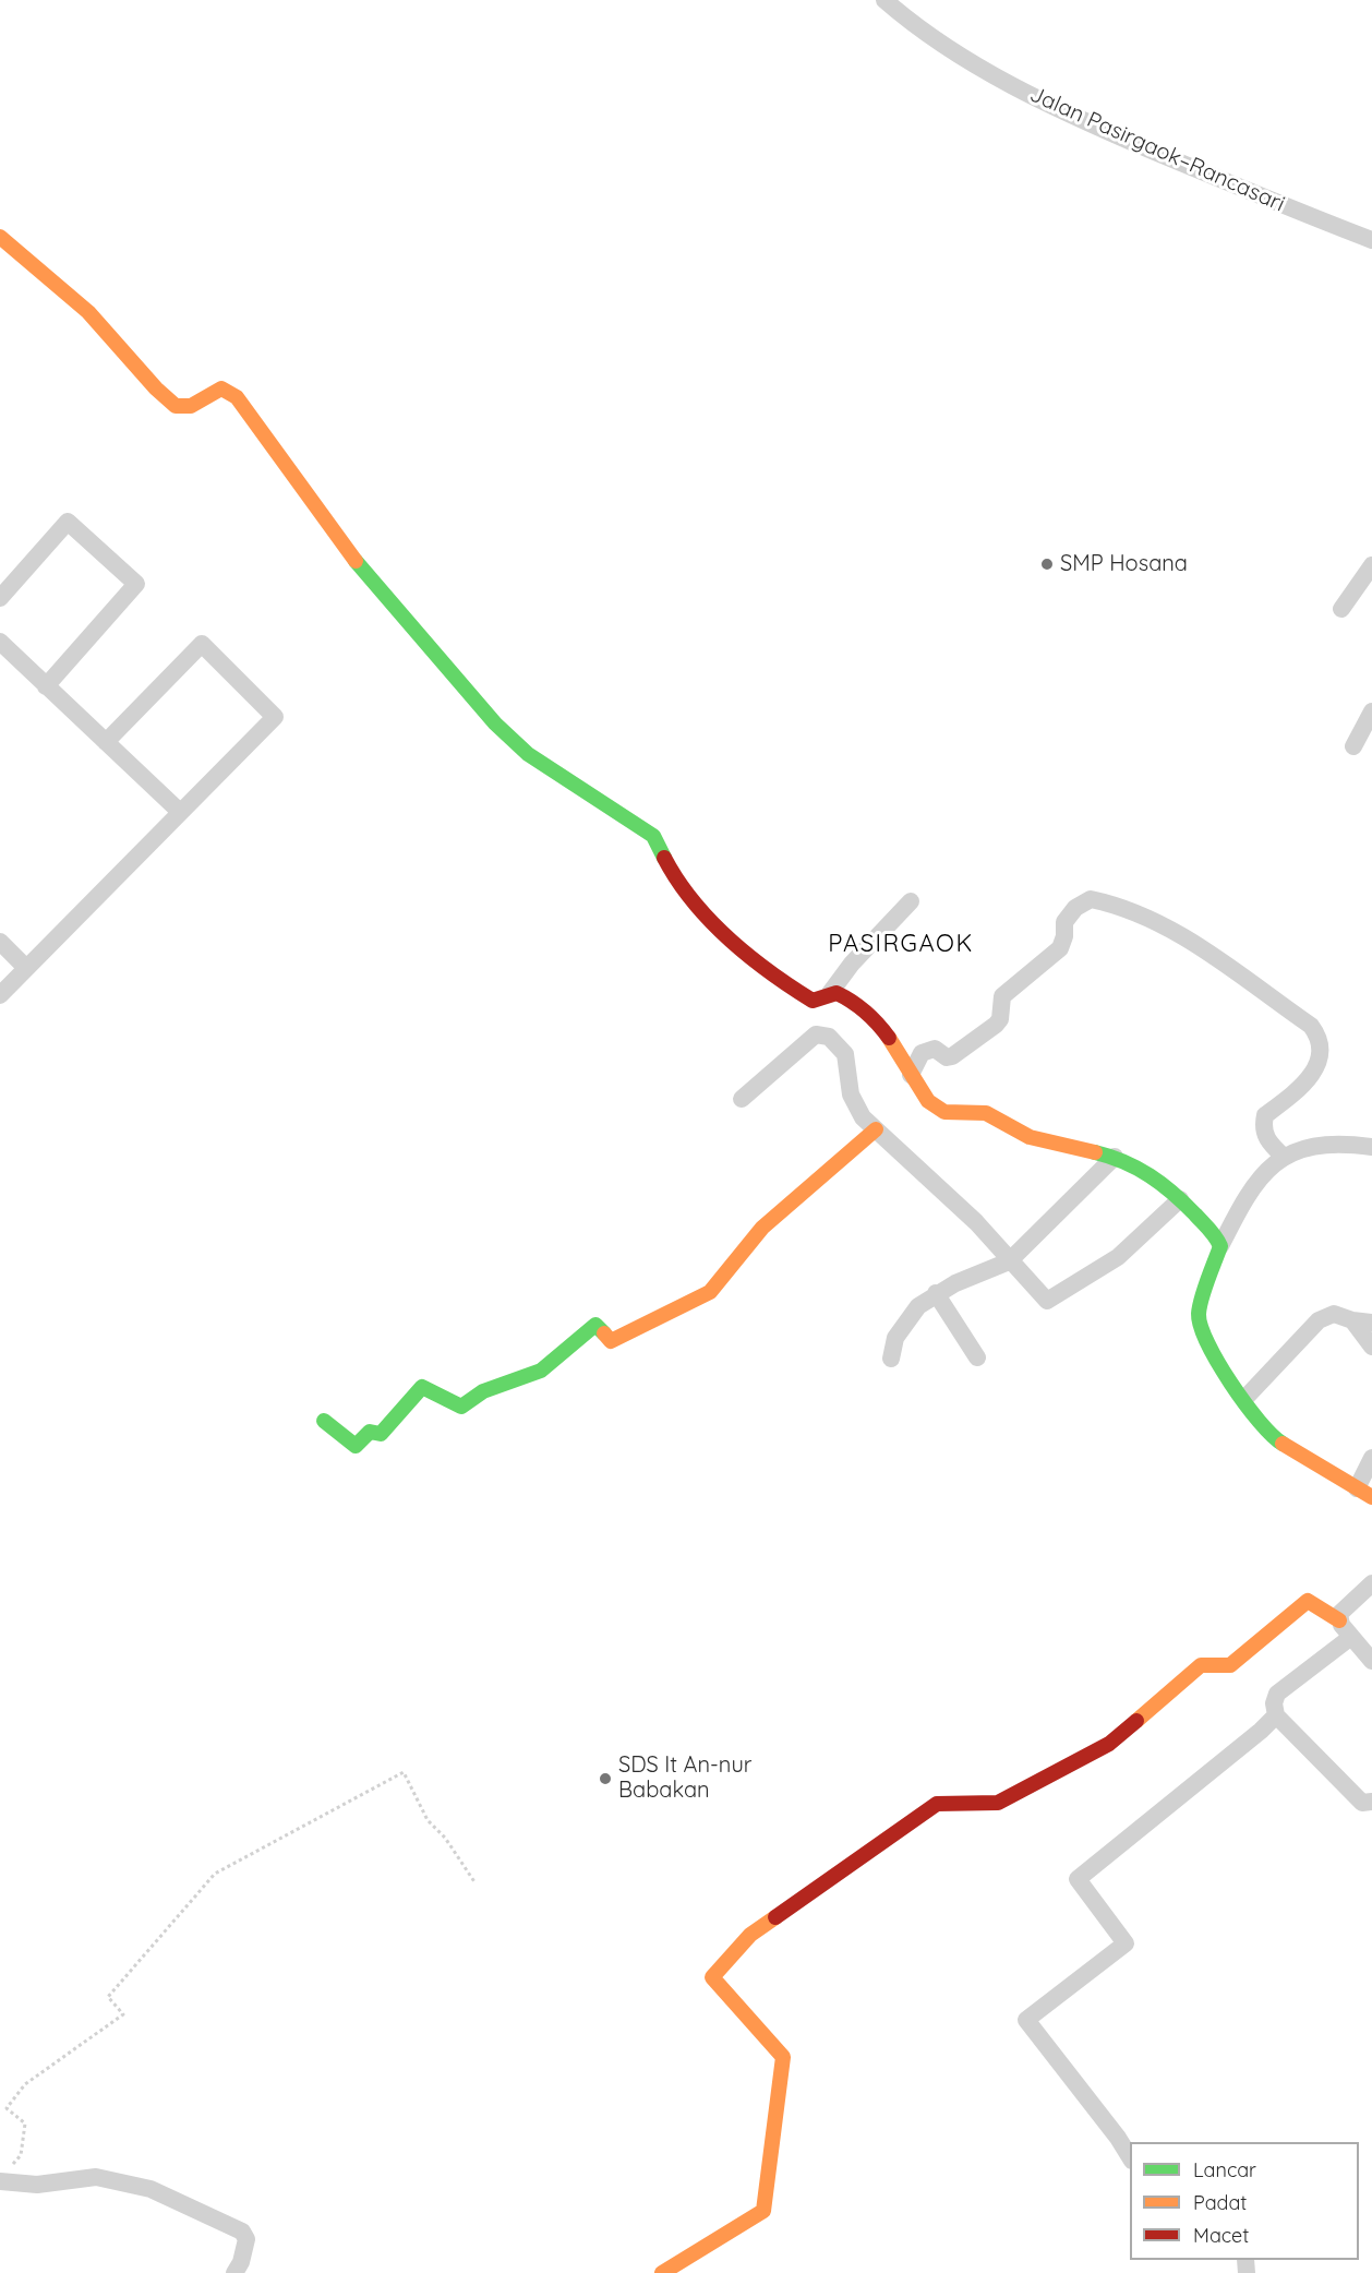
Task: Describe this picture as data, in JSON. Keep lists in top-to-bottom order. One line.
{"streets":{"street":["Jalan Pasirgaok–Rancasari"]},"districts":["PASIRGAOK"],"places":["SMP Hosana","SDS It An-nur Babakan"],"legend":["Lancar","Padat","Macet"]}
